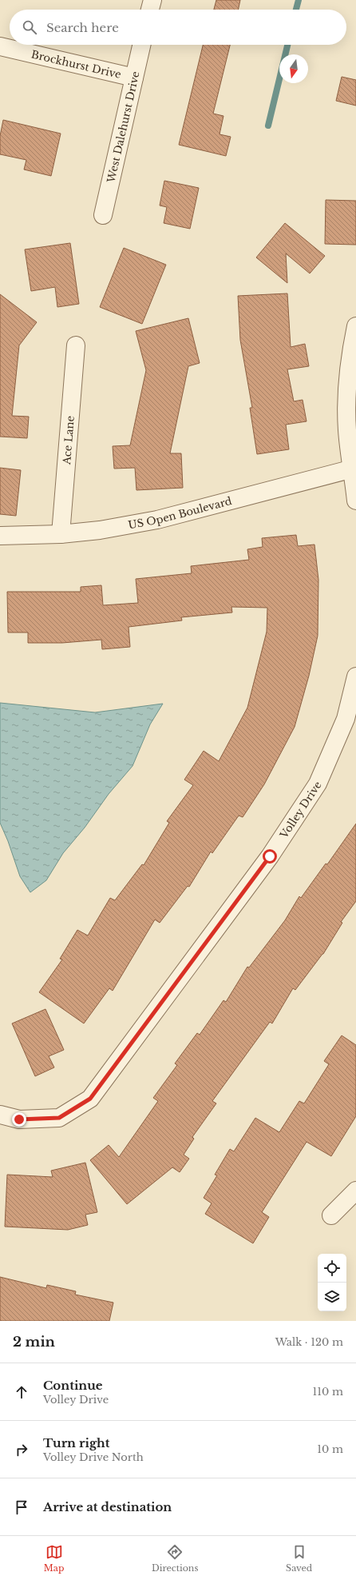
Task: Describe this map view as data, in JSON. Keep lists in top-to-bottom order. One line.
{"streets":{"street":["Brockhurst Drive","West Dalehurst Drive","Ace Lane","US Open Boulevard","Volley Drive"]},"crossings":[["Brockhurst Drive","West Dalehurst Drive"],["Ace Lane","US Open Boulevard"]],"north":"bottom","page":{"search":"Search here","heading":["2 min","Walk · 120 m"],"list":[["Continue","Volley Drive","110 m"],["Turn right","Volley Drive North","10 m"],"Arrive at destination"],"nav":["Map","Directions","Saved"]}}
